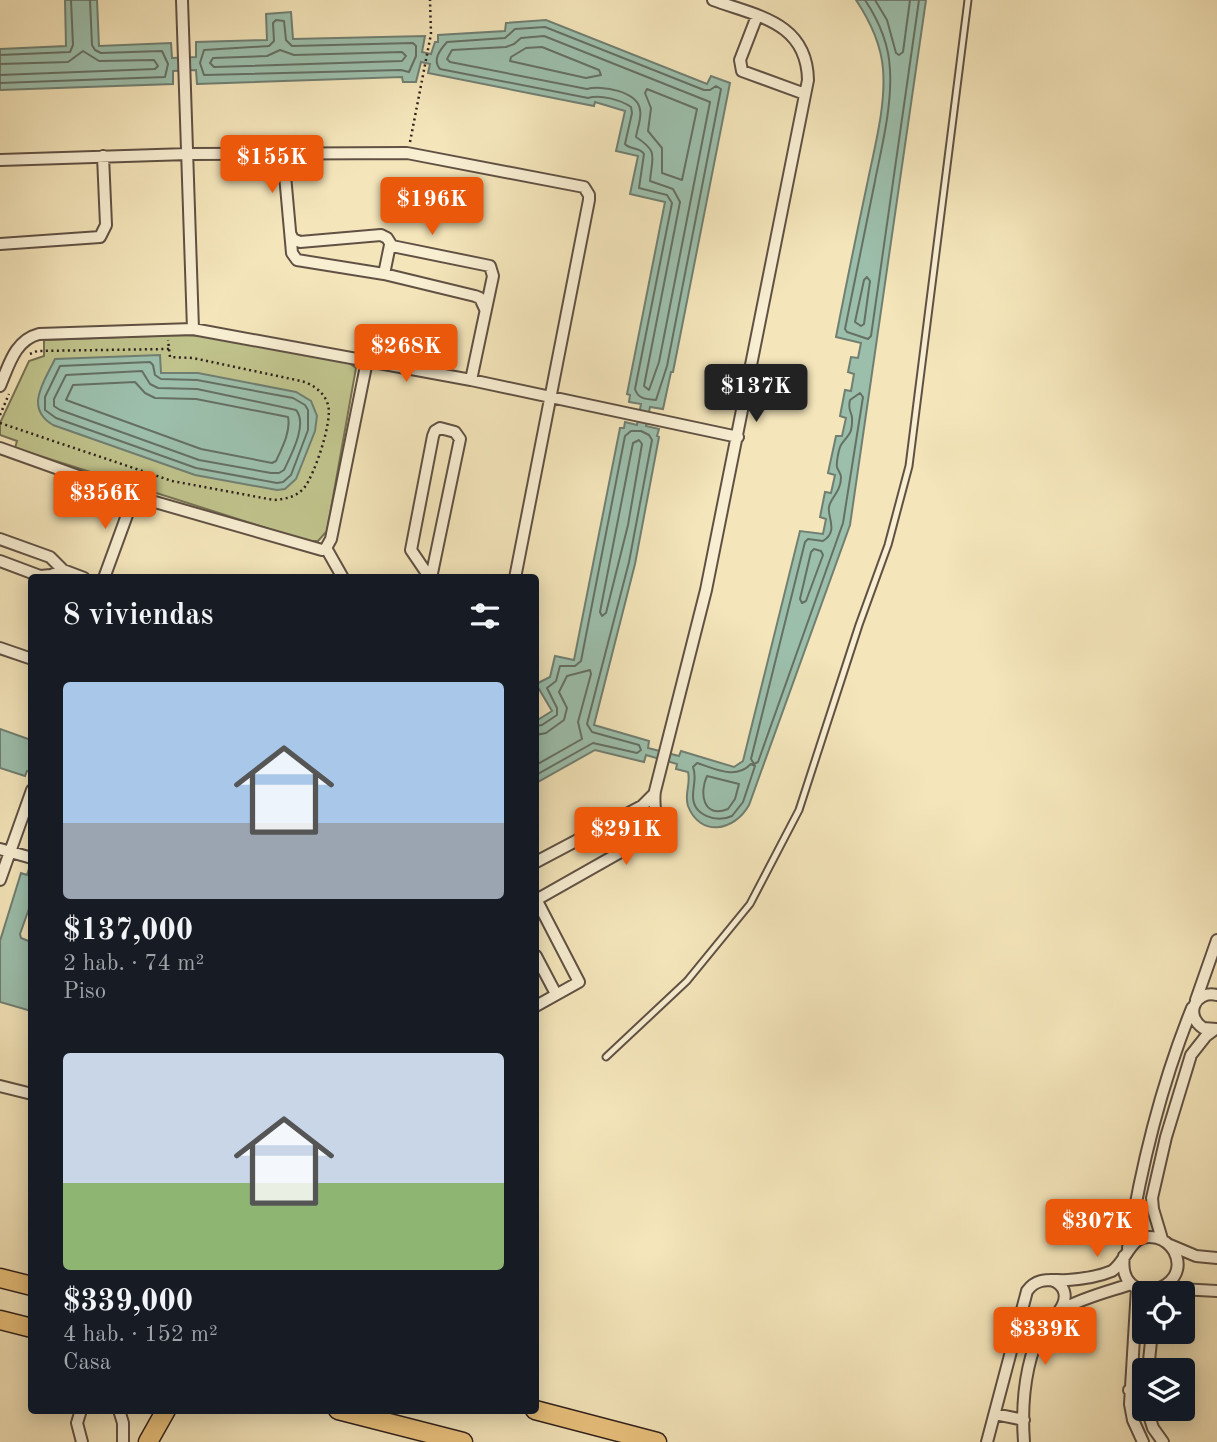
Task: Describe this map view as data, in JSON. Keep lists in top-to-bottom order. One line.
{"page":{"price":["$155K","$196K","$268K","$137K","$356K","$291K","$307K","$339K"],"heading":"8 viviendas","list":[{"name":"$137,000","note":"2 hab. · 74 m² · Piso"},{"name":"$339,000","note":"4 hab. · 152 m² · Casa"}]}}
